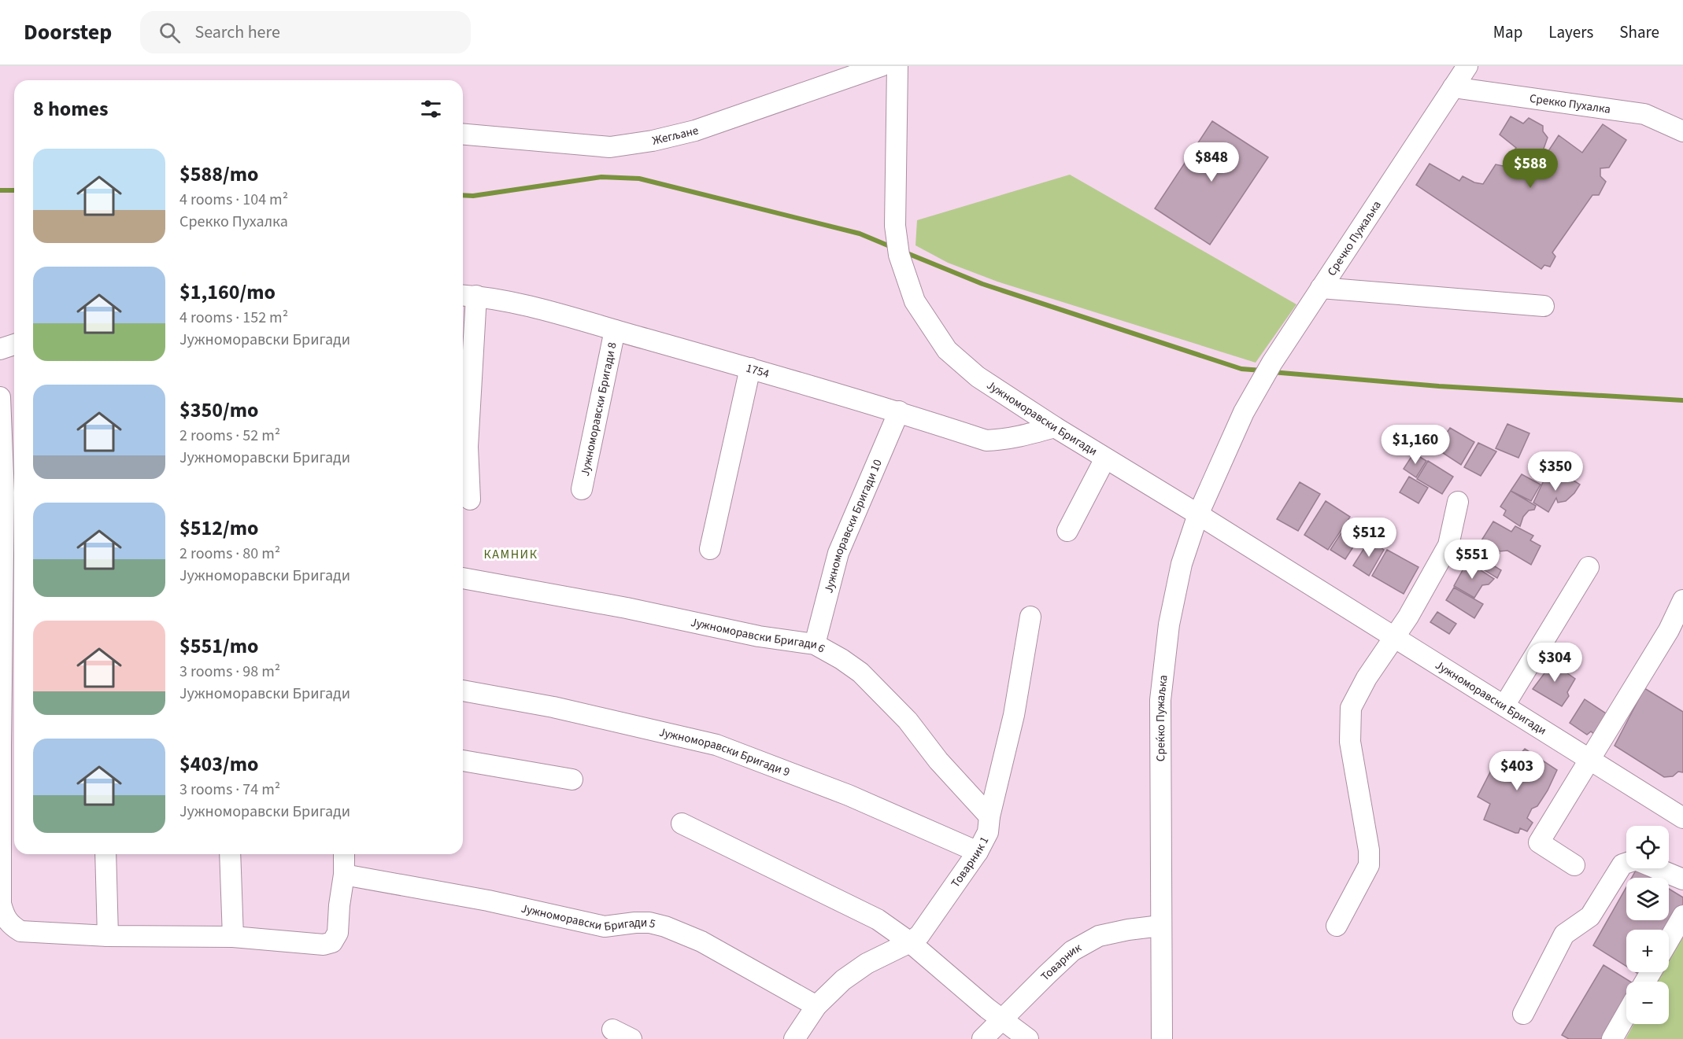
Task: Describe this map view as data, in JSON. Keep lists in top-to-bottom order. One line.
{"streets":{"street":["Срекко Пухалка","Жегљане","Сречко Пужаљка","1754","Јужноморавски Бригади 8","Јужноморавски Бригади","Јужноморавски Бригади 10","Јужноморавски Бригади 6","Среќко Пужаљка","Јужноморавски Бригади 9","Товарник 1","Јужноморавски Бригади 5","Товарник"]},"crossings":[["Срекко Пухалка","Сречко Пужаљка"],["Сречко Пужаљка","Среќко Пужаљка"],["1754","Јужноморавски Бригади 8"],["1754","Јужноморавски Бригади"],["1754","Јужноморавски Бригади 10"],["Јужноморавски Бригади","Среќко Пужаљка"],["Јужноморавски Бригади 10","Јужноморавски Бригади 6"],["Јужноморавски Бригади 6","Товарник 1"],["Среќко Пужаљка","Товарник"],["Јужноморавски Бригади 9","Товарник 1"],["Товарник 1","Јужноморавски Бригади 5"]],"districts":["КАМНИК"],"page":{"header":"Doorstep","search":"Search here","nav":["Map","Layers","Share"],"heading":"8 homes","list":[{"name":"$588/mo","note":"4 rooms · 104 m² · Срекко Пухалка"},{"name":"$1,160/mo","note":"4 rooms · 152 m² · Јужноморавски Бригади"},{"name":"$350/mo","note":"2 rooms · 52 m² · Јужноморавски Бригади"},{"name":"$512/mo","note":"2 rooms · 80 m² · Јужноморавски Бригади"},{"name":"$551/mo","note":"3 rooms · 98 m² · Јужноморавски Бригади"},{"name":"$403/mo","note":"3 rooms · 74 m² · Јужноморавски Бригади"}],"price":["$848","$588","$1,160","$350","$512","$551","$304","$403"],"map_buttons":["+","−"]}}
